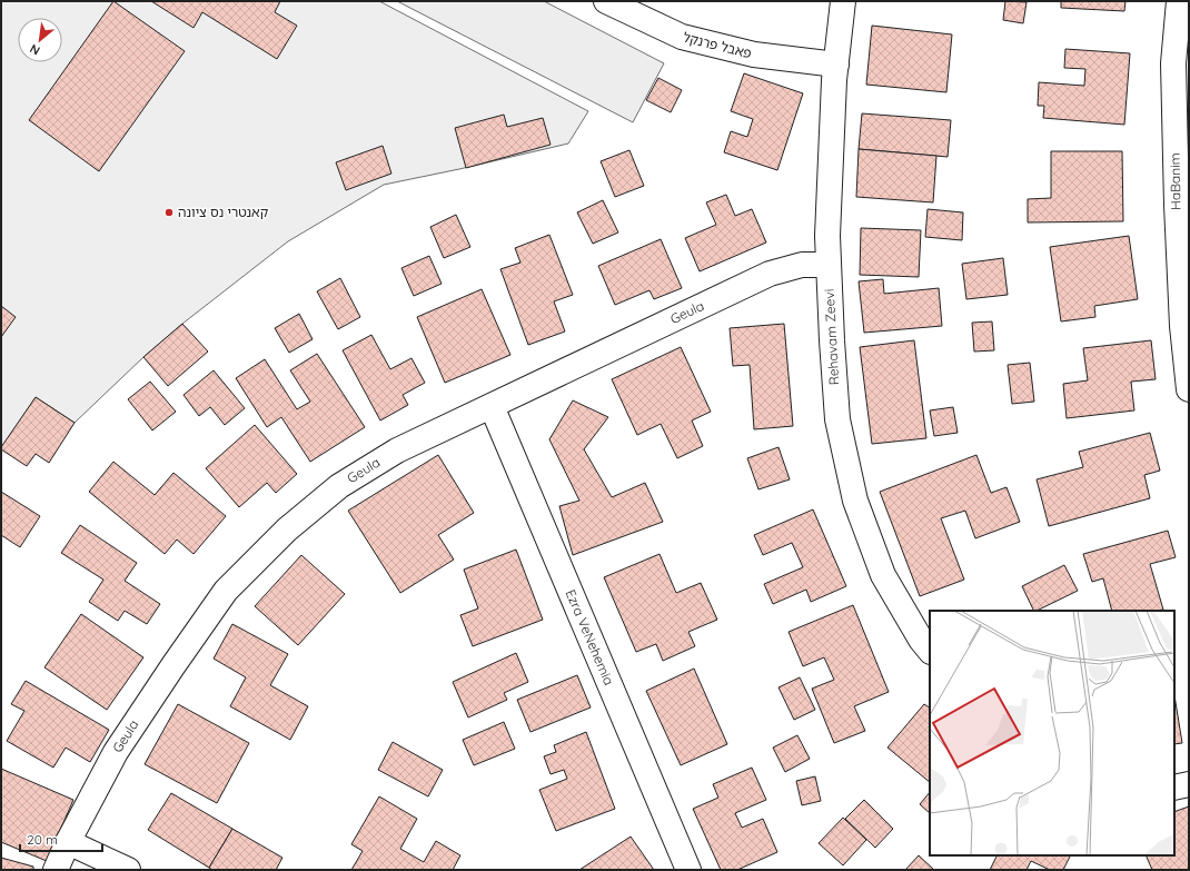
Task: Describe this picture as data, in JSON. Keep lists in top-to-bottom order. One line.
{"streets":{"street":["פאבל פרנקל","HaBanim","Geula","Rehavam Zeevi","Ezra VeNehemia"]},"crossings":[["פאבל פרנקל","Rehavam Zeevi"],["Geula","Rehavam Zeevi"],["Geula","Ezra VeNehemia"]],"places":["קאנטרי נס ציונה"],"scale_bar":"20 m","north":"bottom left"}
